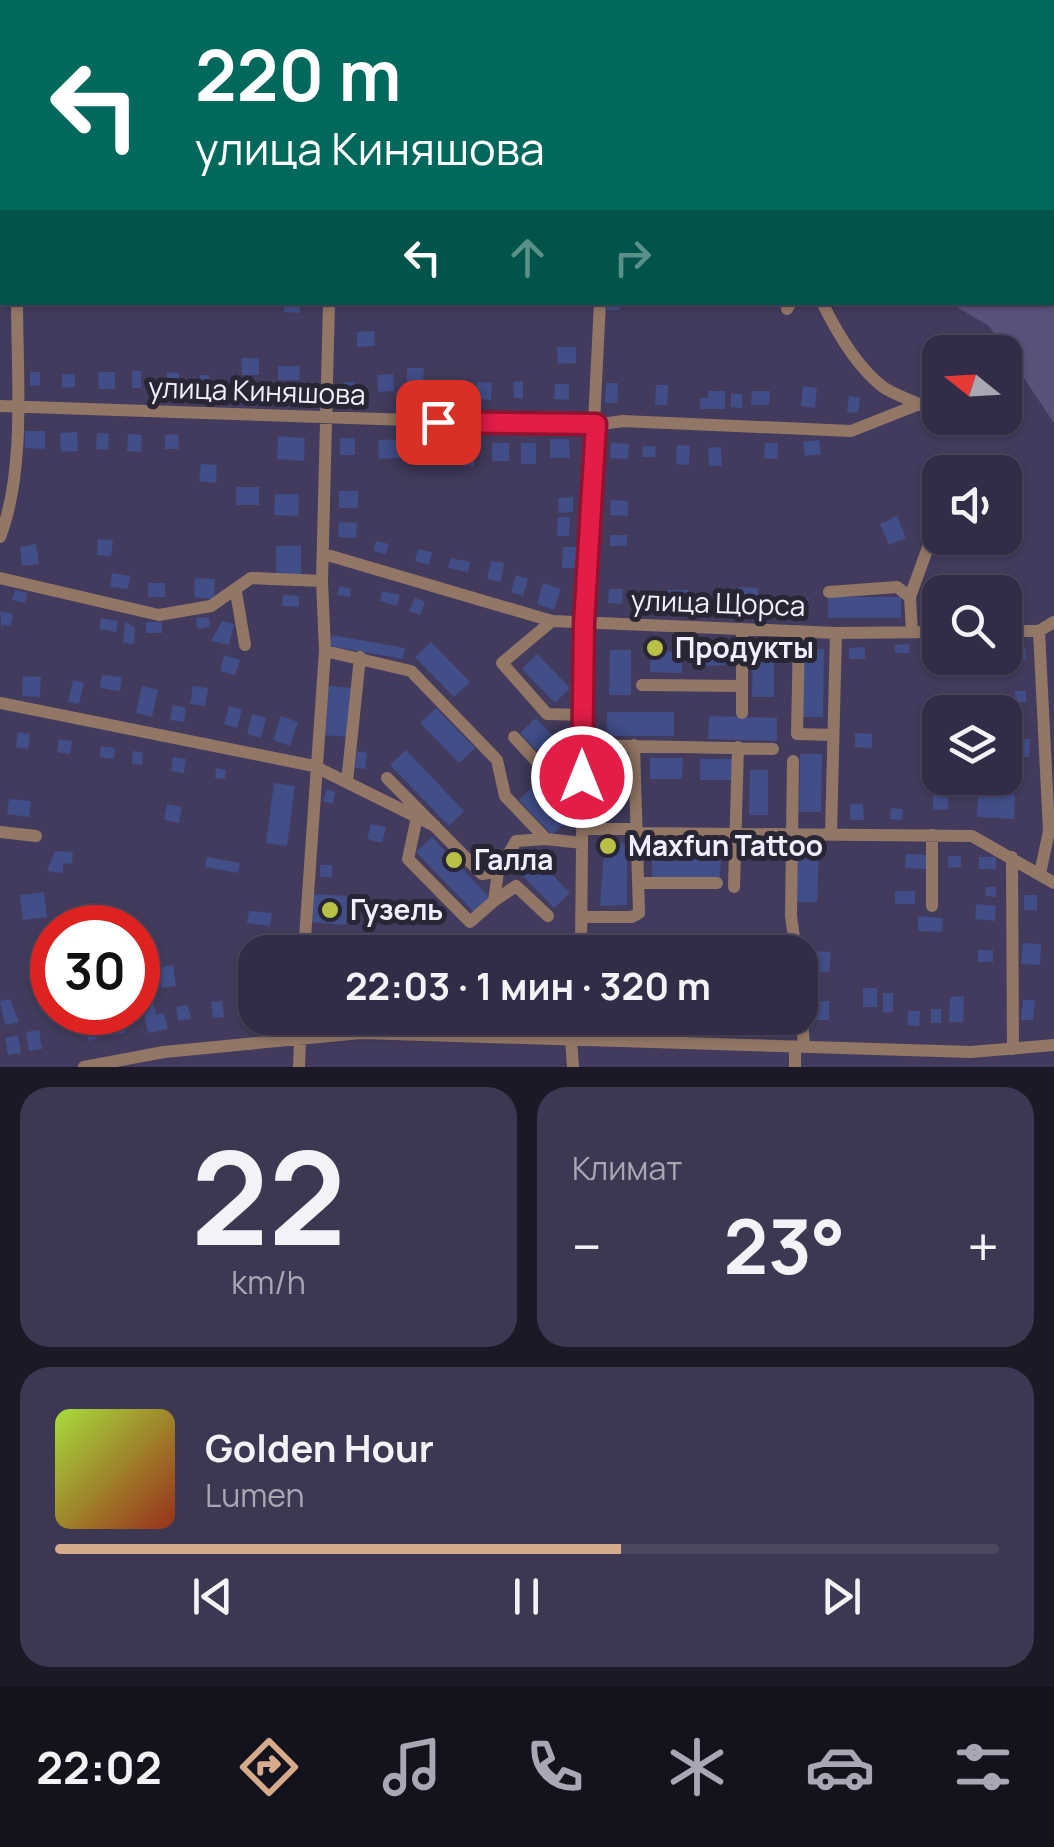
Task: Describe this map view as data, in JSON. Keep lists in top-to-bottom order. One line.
{"streets":{"street":["улица Киняшова","улица Щорса"]},"places":["Продукты","Maxfun Tattoo","Галла","Гузель"],"north":"left","page":{"turn":["220 m","улица Киняшова"],"limit":"30","trip":"22:03 · 1 мин · 320 m","tile":[["22","km/h"],"Климат"],"heat":["−","23°","+"],"song":["Golden Hour","Lumen"],"tabs":"22:02"}}
